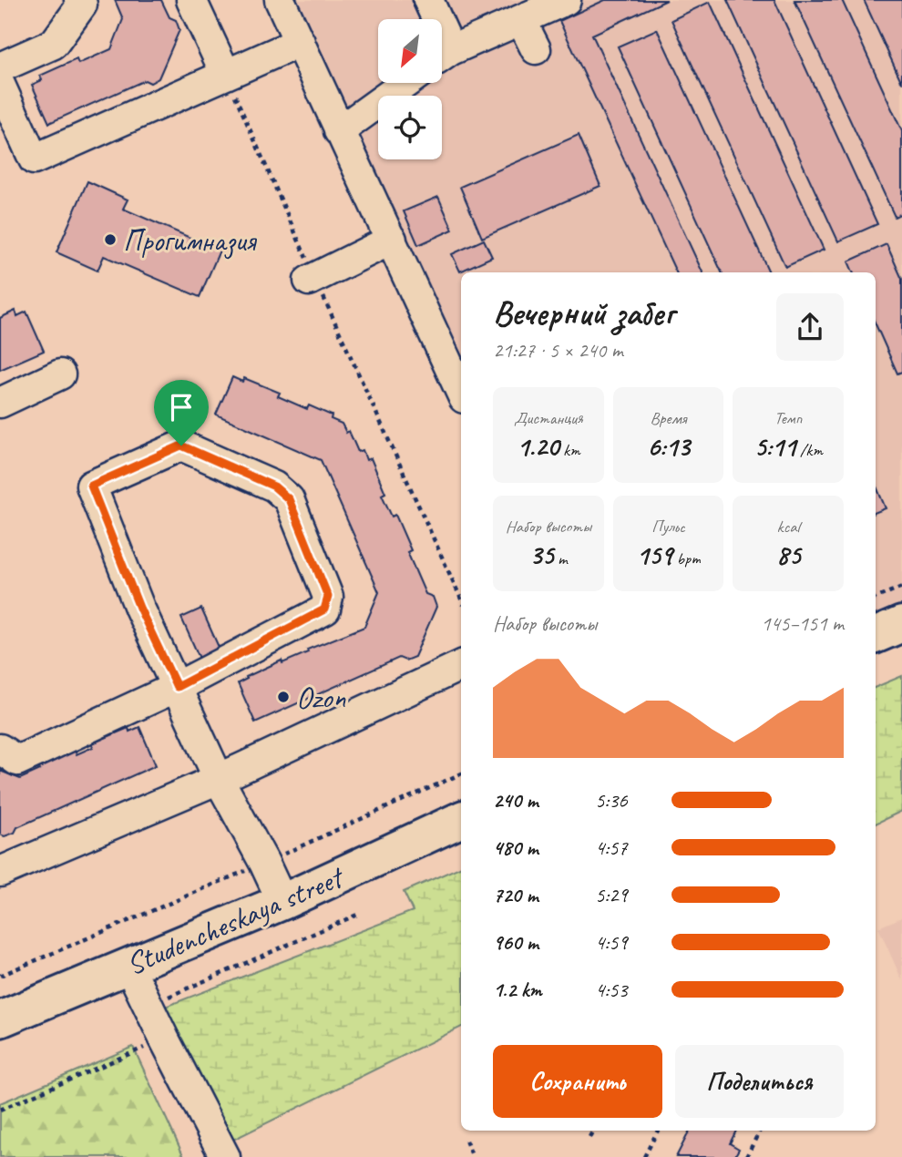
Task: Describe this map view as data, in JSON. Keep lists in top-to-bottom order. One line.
{"streets":{"main road":["Studencheskaya street"]},"places":["Прогимназия","Ozon"],"north":"bottom left","page":{"heading":["Вечерний забег","21:27 · 5 × 240 m"],"stats":[["Дистанция","1.20 km"],["Время","6:13"],["Темп","5:11 /km"],["Набор высоты","35 m"],["Пульс","159 bpm"],["kcal","85"]],"chart":["Набор высоты","145–151 m"],"list":[{"name":"240 m","note":"5:36"},{"name":"480 m","note":"4:57"},{"name":"720 m","note":"5:29"},{"name":"960 m","note":"4:59"},{"name":"1.2 km","note":"4:53"}],"buttons":["Сохранить","Поделиться"]}}
